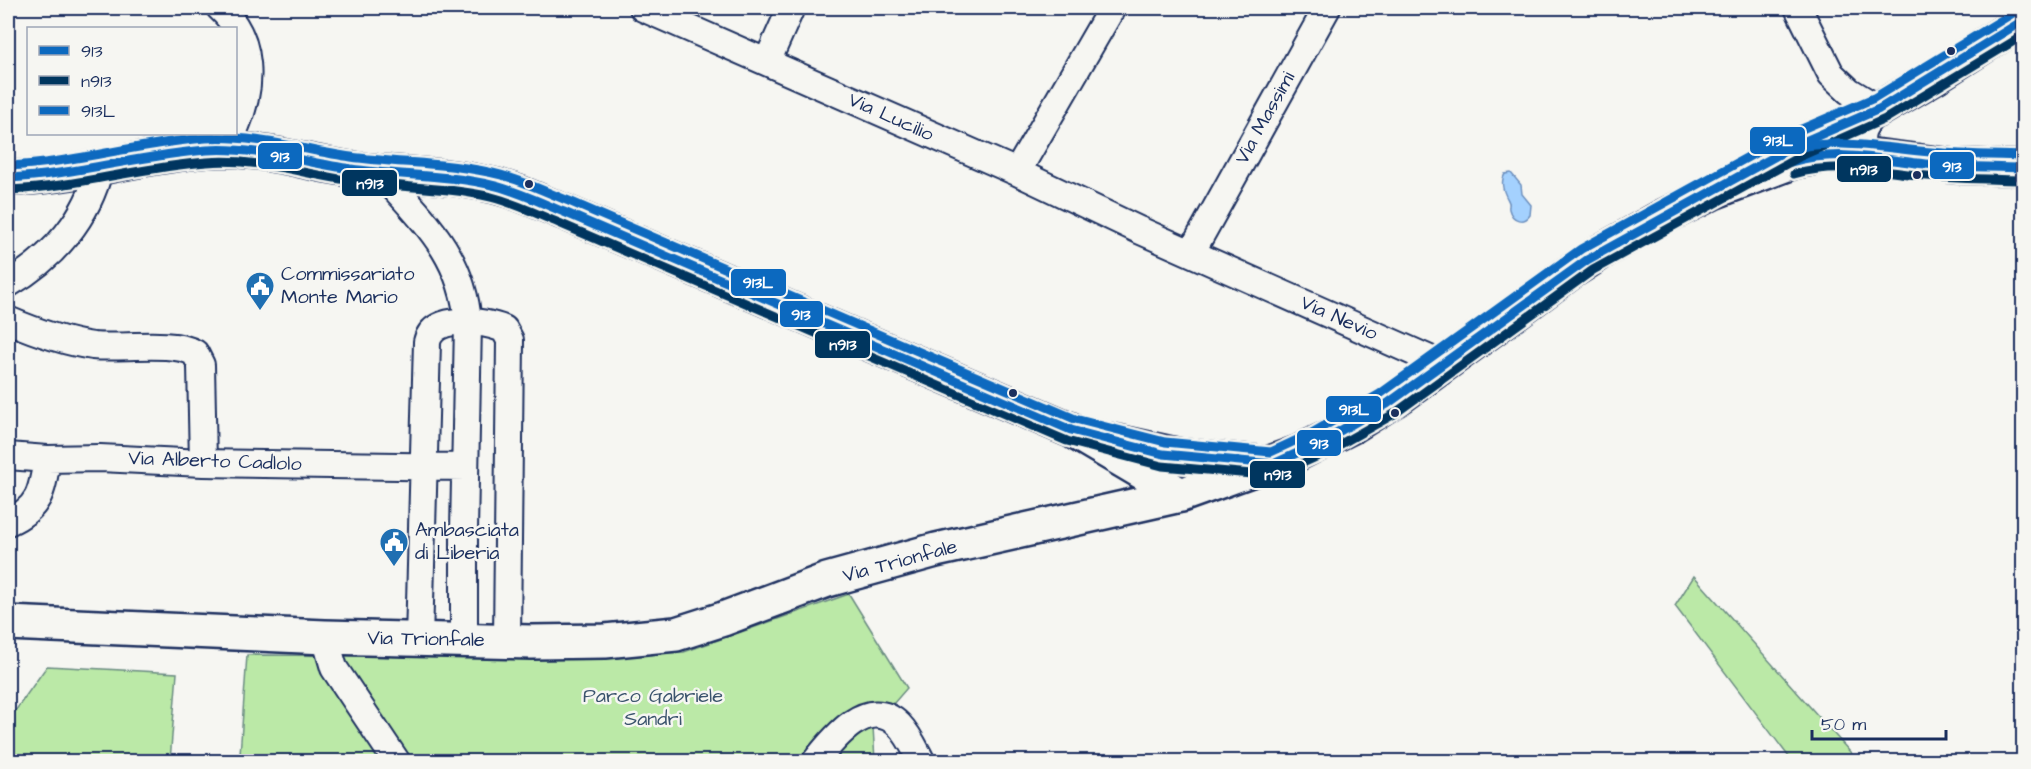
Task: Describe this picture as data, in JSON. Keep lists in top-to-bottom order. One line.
{"streets":{"main road":["Via Trionfale"],"street":["Via Lucilio","Via Massimi","Via Nevio","Via Alberto Cadlolo"]},"crossings":[["Via Lucilio","Via Massimi"],["Via Lucilio","Via Nevio"],["Via Massimi","Via Nevio"],["Via Nevio","Via Trionfale"]],"parks":["Parco Gabriele Sandri"],"places":{"public building":["Commissariato Monte Mario","Ambasciata di Liberia"]},"lines":["transit line 913L","transit line 913","transit line n913"],"legend":["913","n913","913L"],"scale_bar":"50 m"}
